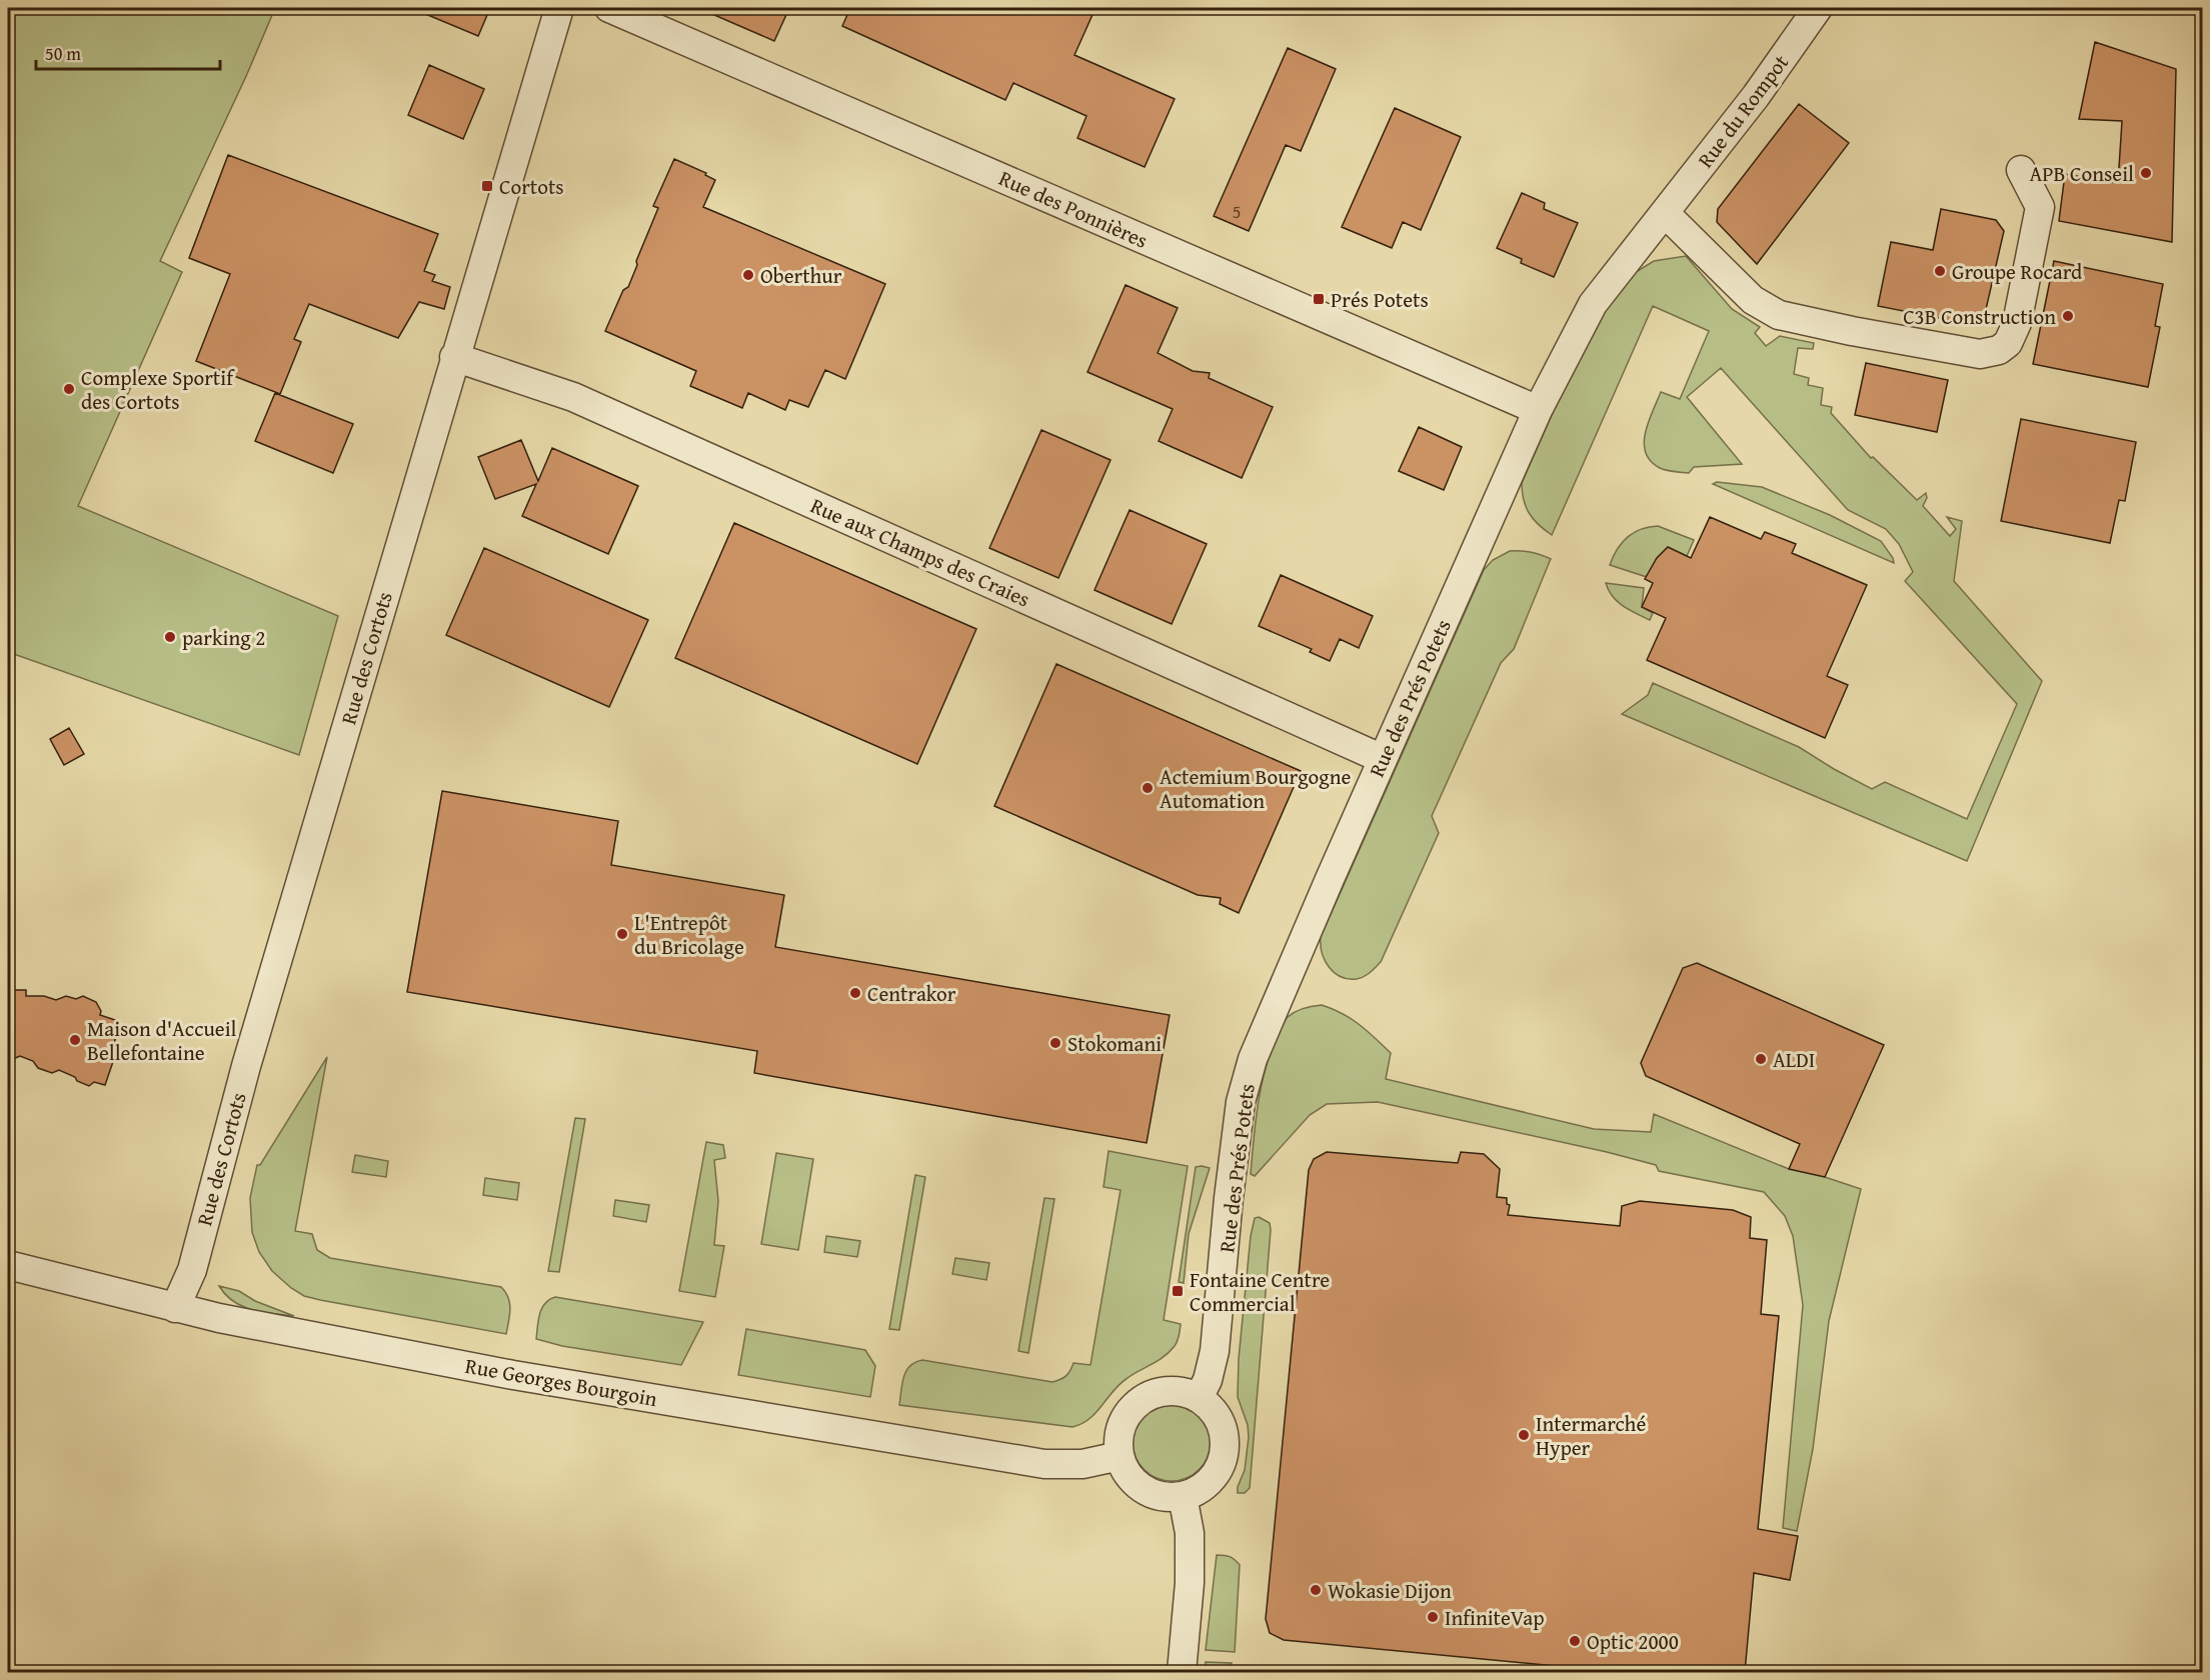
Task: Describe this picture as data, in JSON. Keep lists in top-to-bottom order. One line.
{"streets":{"street":["Rue du Rompot","Rue des Ponnières","Rue aux Champs des Craies","Rue des Cortots","Rue des Prés Potets","Rue Georges Bourgoin"]},"crossings":[["Rue du Rompot","Rue des Prés Potets"],["Rue des Ponnières","Rue des Prés Potets"],["Rue aux Champs des Craies","Rue des Cortots"],["Rue aux Champs des Craies","Rue des Prés Potets"],["Rue des Cortots","Rue Georges Bourgoin"],["Rue des Prés Potets","Rue Georges Bourgoin"]],"places":{"other":["APB Conseil","Groupe Rocard","Oberthur","C3B Construction","Complexe Sportif des Cortots","parking 2","Actemium Bourgogne Automation","L'Entrepôt du Bricolage","Centrakor","Maison d'Accueil Bellefontaine","Stokomani","ALDI","Intermarché Hyper","Wokasie Dijon","InfiniteVap","Optic 2000"],"transit":["Cortots","Prés Potets","Fontaine Centre Commercial"]},"house_numbers":["5"],"scale_bar":"50 m"}
